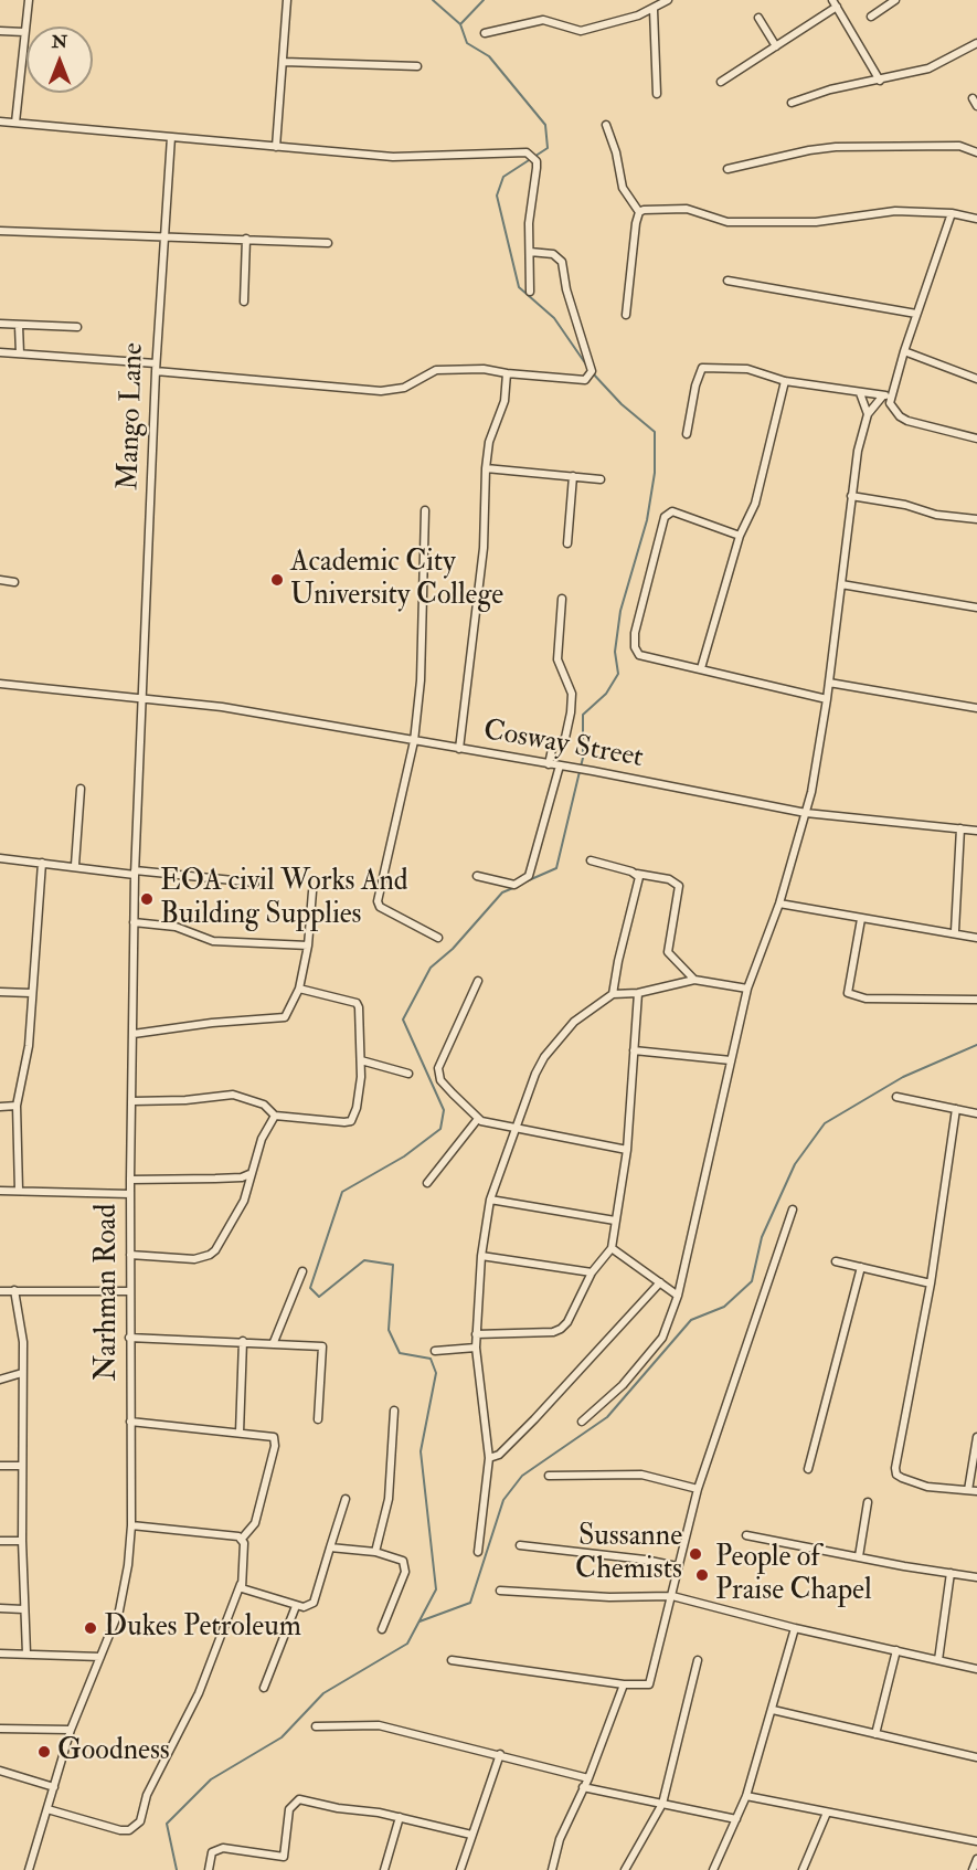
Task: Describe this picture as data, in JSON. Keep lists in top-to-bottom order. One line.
{"streets":{"street":["Mango Lane","Cosway Street","Narhman Road"]},"crossings":[["Mango Lane","Cosway Street"],["Mango Lane","Narhman Road"],["Cosway Street","Narhman Road"]],"places":["Academic City University College","EOA civil Works And Building Supplies","Sussanne Chemists","People of Praise Chapel","Dukes Petroleum","Goodness"],"north":"top"}
